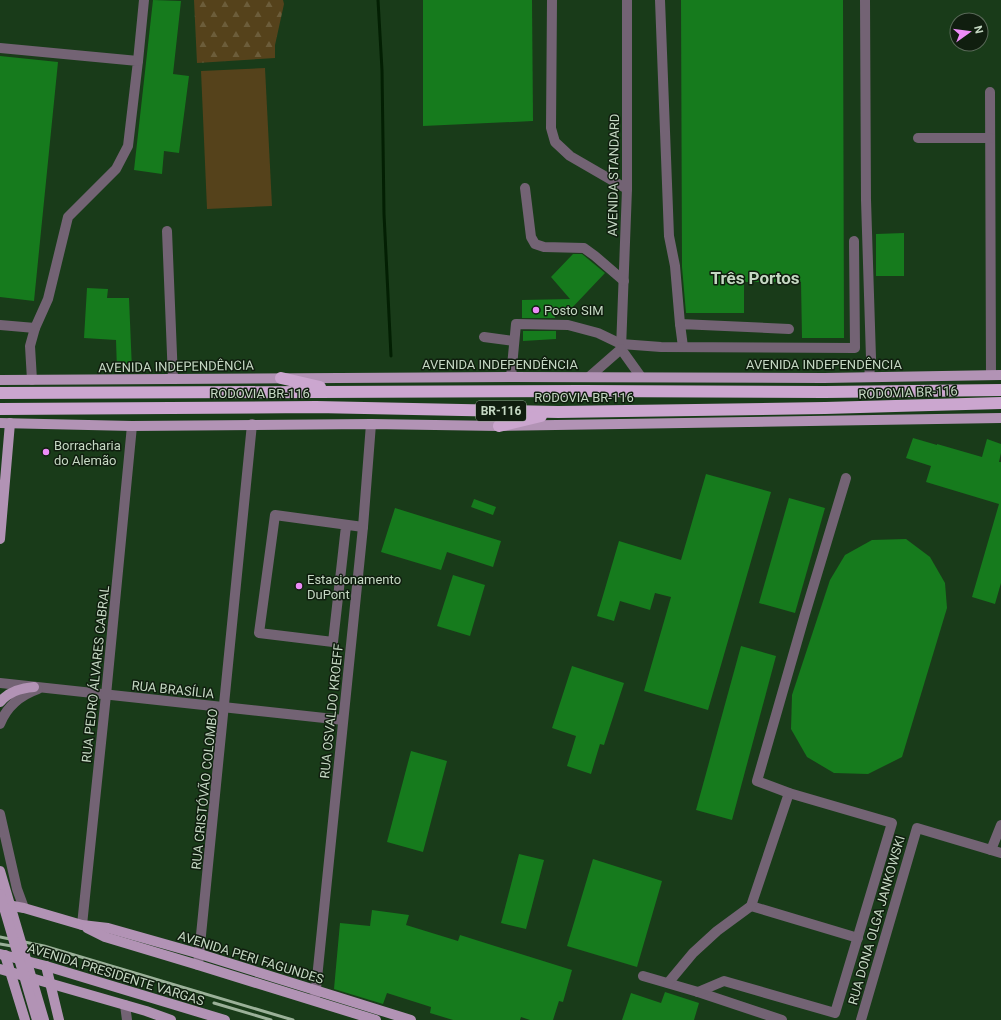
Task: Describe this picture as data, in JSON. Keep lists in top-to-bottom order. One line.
{"streets":{"highway":["RODOVIA BR-116","BR-116"],"main road":["AVENIDA INDEPENDÊNCIA","AVENIDA PERI FAGUNDES","AVENIDA PRESIDENTE VARGAS"],"street":["AVENIDA STANDARD","RUA PEDRO ÁLVARES CABRAL","RUA BRASÍLIA","RUA OSVALDO KROEFF","RUA CRISTÓVÃO COLOMBO","RUA DONA OLGA JANKOWSKI"]},"crossings":[["RODOVIA BR-116","RUA PEDRO ÁLVARES CABRAL"],["RODOVIA BR-116","RUA OSVALDO KROEFF"],["RODOVIA BR-116","RUA CRISTÓVÃO COLOMBO"],["RUA PEDRO ÁLVARES CABRAL","RUA BRASÍLIA"],["RUA PEDRO ÁLVARES CABRAL","AVENIDA PERI FAGUNDES"],["RUA BRASÍLIA","RUA OSVALDO KROEFF"],["RUA BRASÍLIA","RUA CRISTÓVÃO COLOMBO"],["RUA OSVALDO KROEFF","AVENIDA PERI FAGUNDES"],["RUA CRISTÓVÃO COLOMBO","AVENIDA PERI FAGUNDES"]],"districts":["Três Portos"],"places":["Posto SIM","Borracharia do Alemão","Estacionamento DuPont"],"north":"right"}
